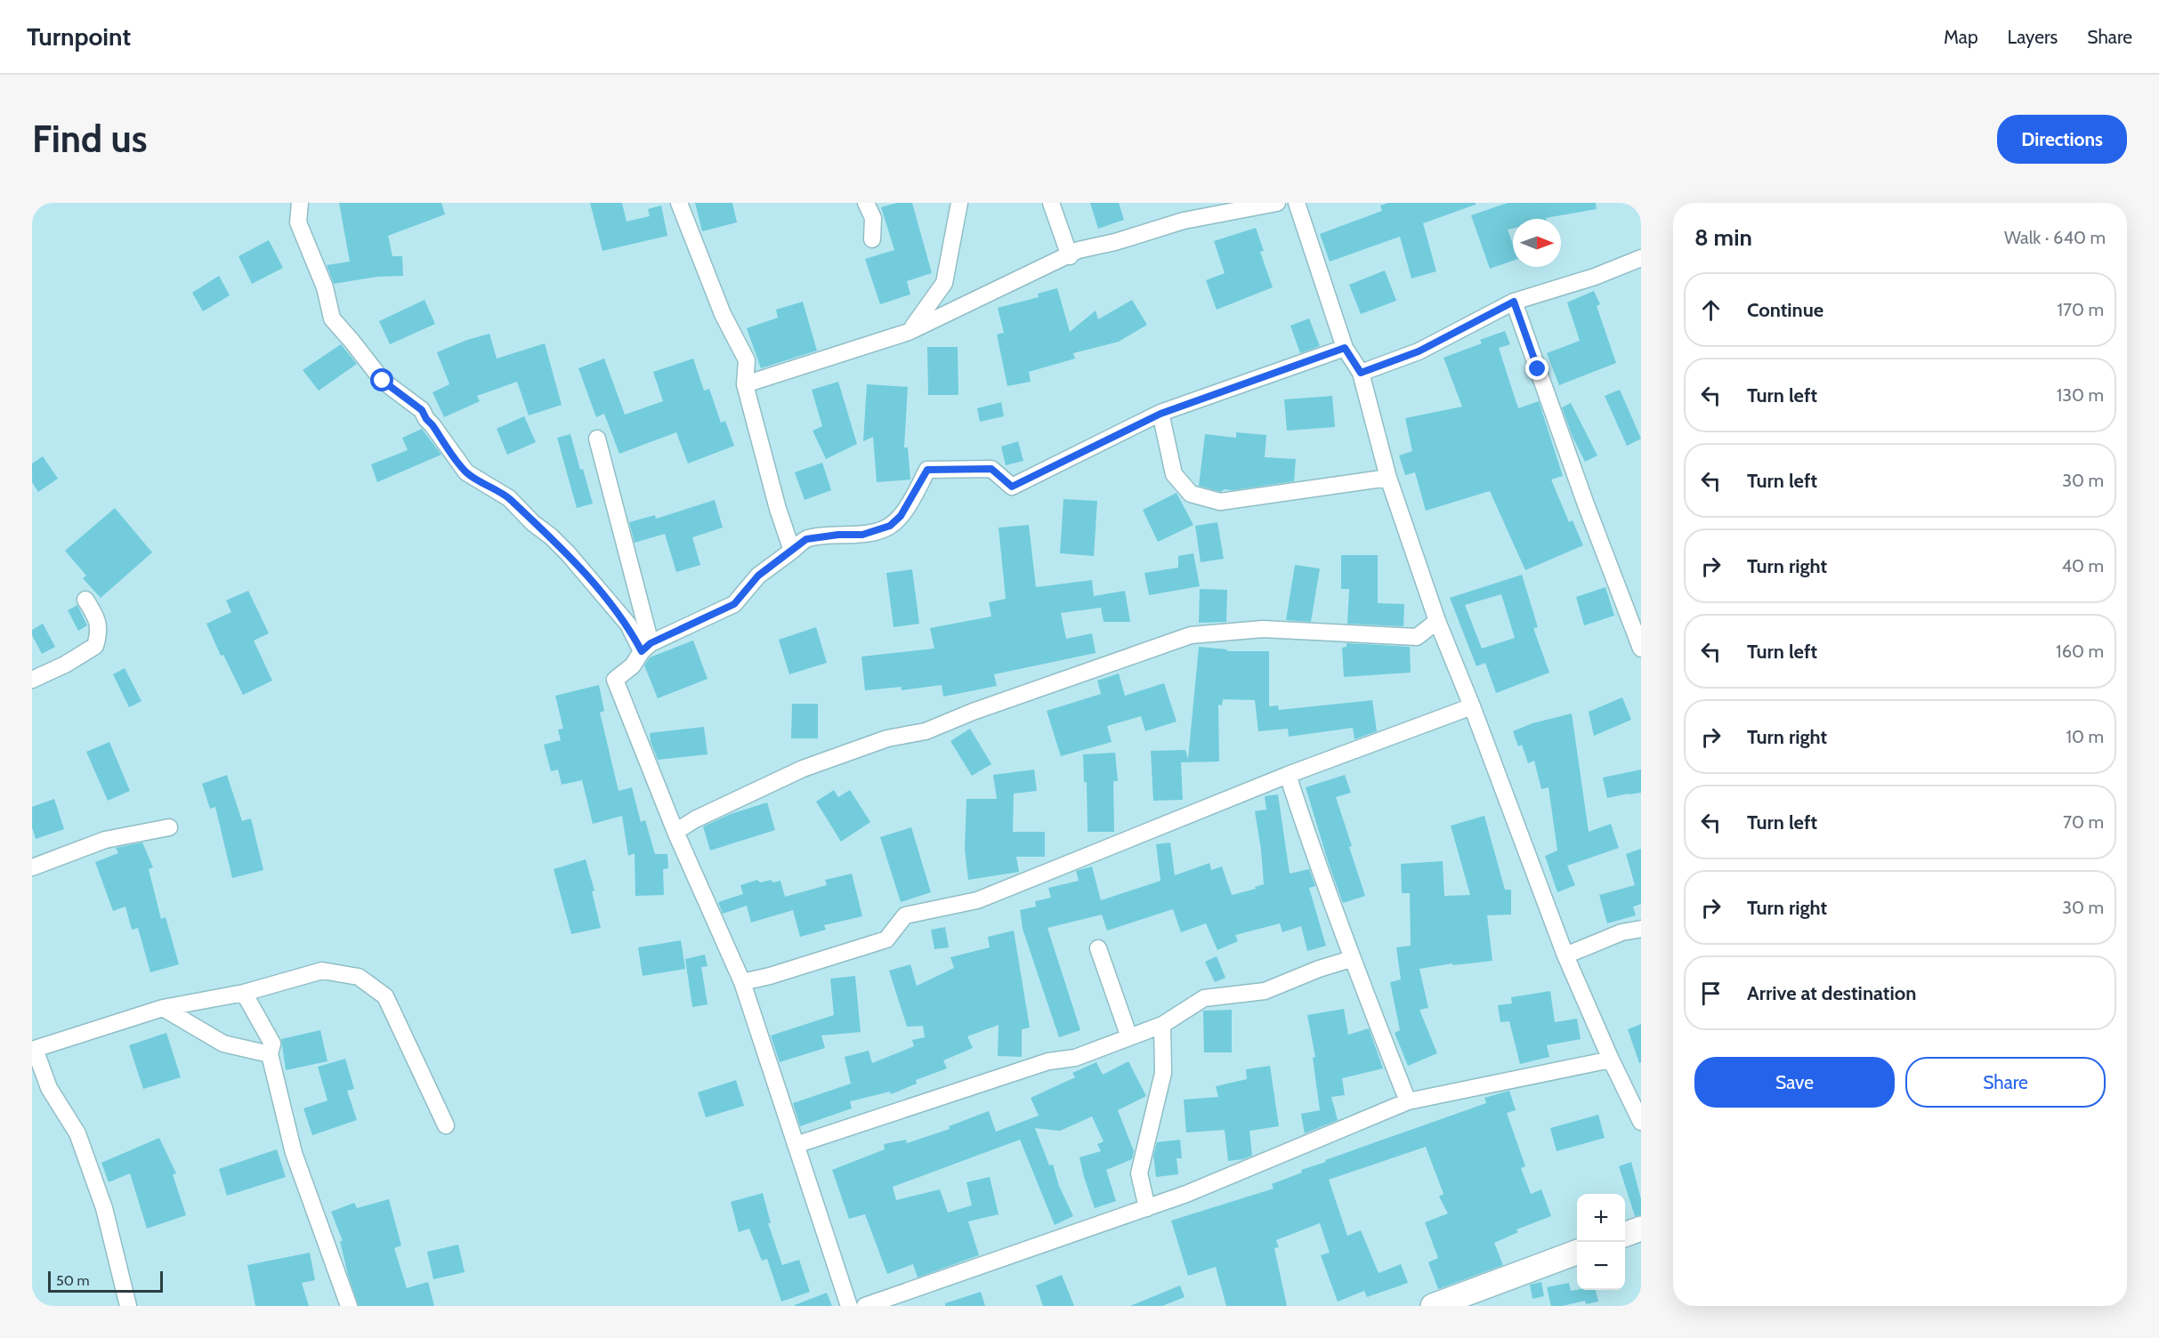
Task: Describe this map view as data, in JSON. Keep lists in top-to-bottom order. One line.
{"scale_bar":"50 m","north":"right","page":{"header":"Turnpoint","nav":["Map","Layers","Share"],"buttons":["Directions",["Save","Share"]],"title":"Find us","heading":["8 min","Walk · 640 m"],"list":[["Continue","170 m"],["Turn left","130 m"],["Turn left","30 m"],["Turn right","40 m"],["Turn left","160 m"],["Turn right","10 m"],["Turn left","70 m"],["Turn right","30 m"],"Arrive at destination"],"map_buttons":["+","−"],"scale":"50 m"}}
